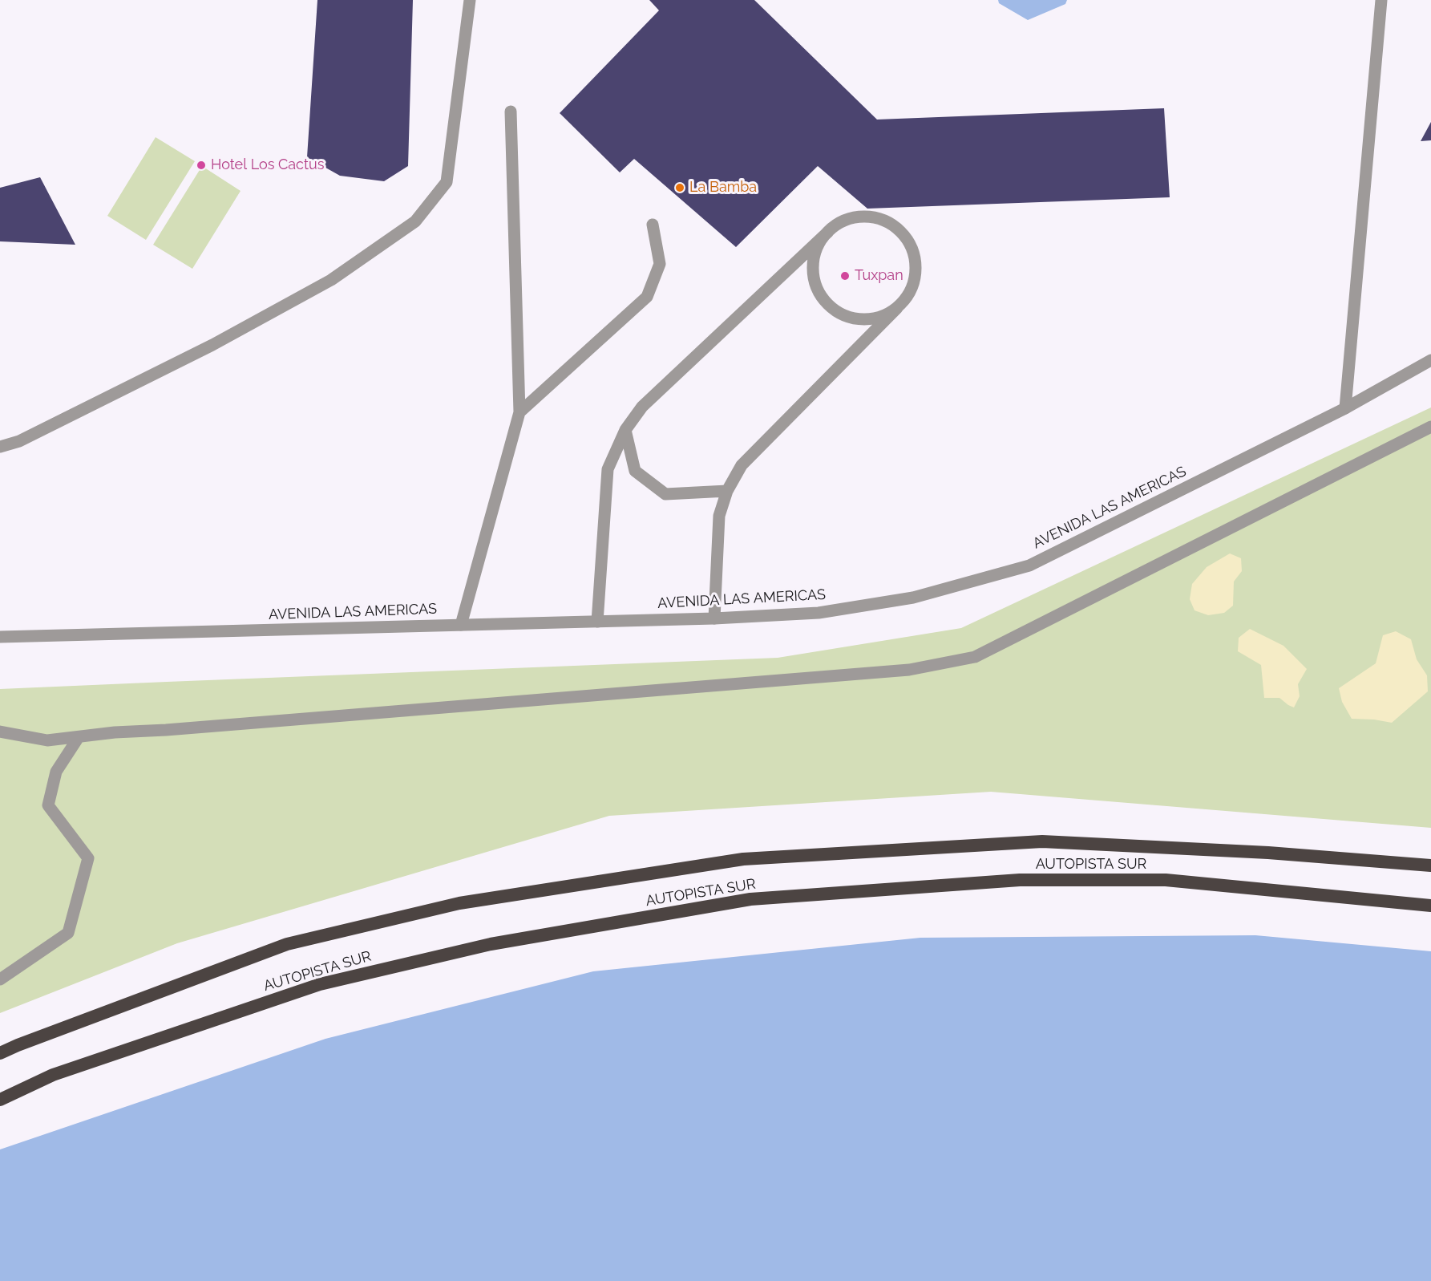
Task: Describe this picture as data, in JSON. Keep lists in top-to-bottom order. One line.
{"streets":{"highway":["AUTOPISTA SUR"],"street":["AVENIDA LAS AMERICAS"]},"places":["Hotel Los Cactus","La Bamba","Tuxpan"]}
